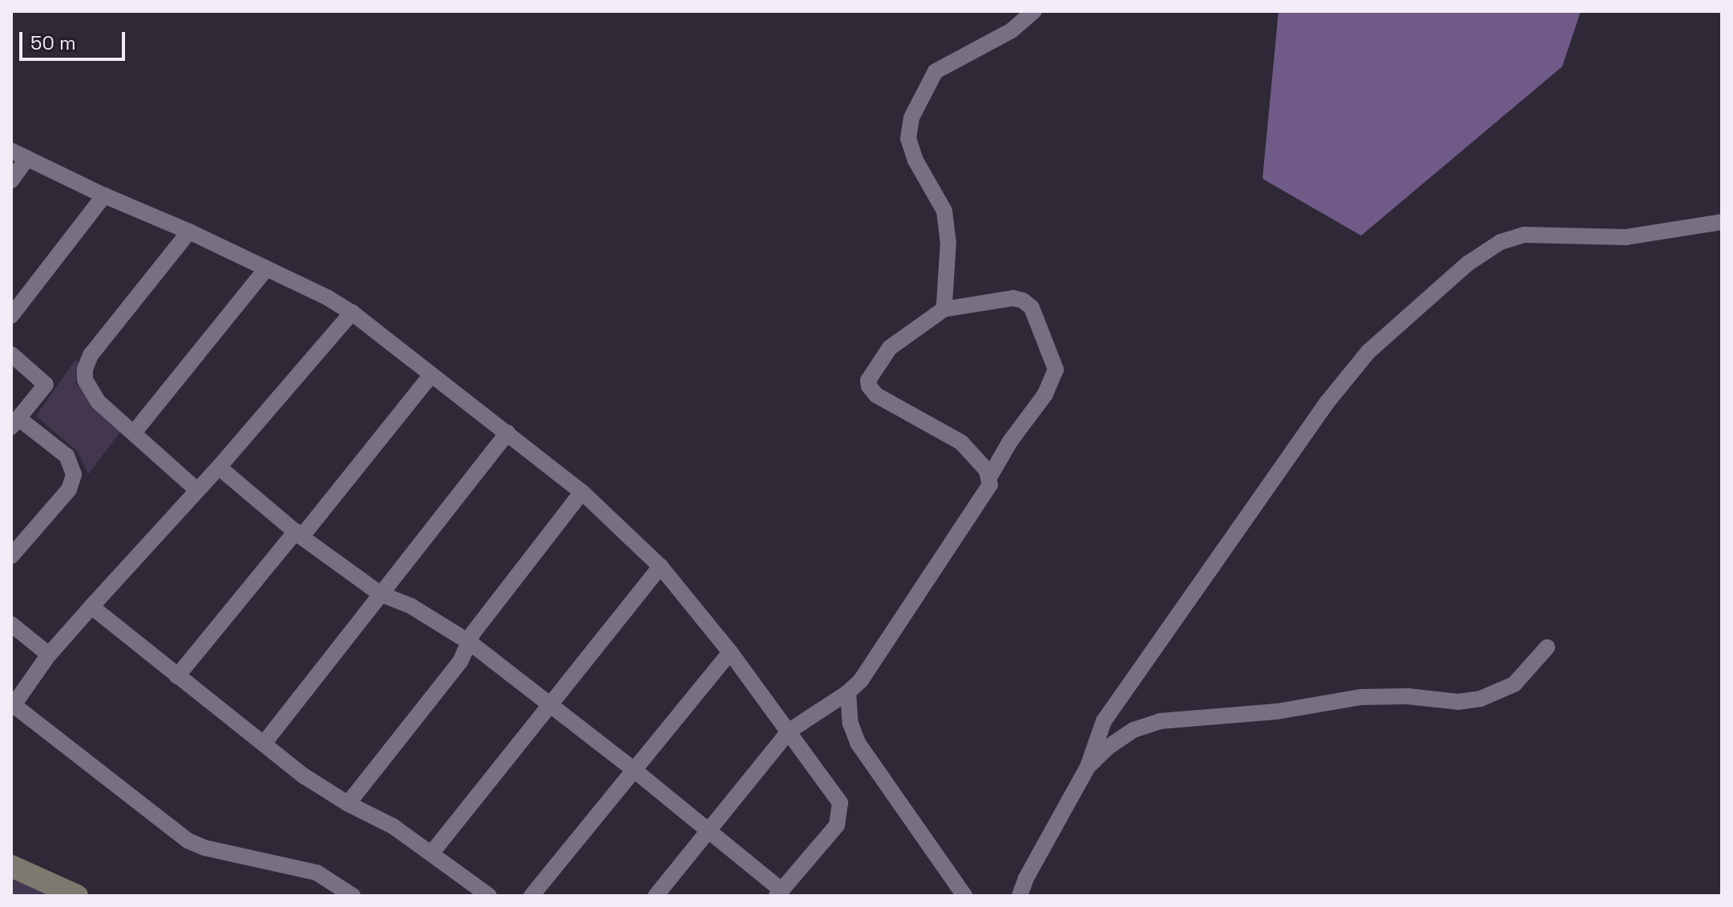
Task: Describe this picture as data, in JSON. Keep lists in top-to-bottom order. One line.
{"scale_bar":"50 m"}
